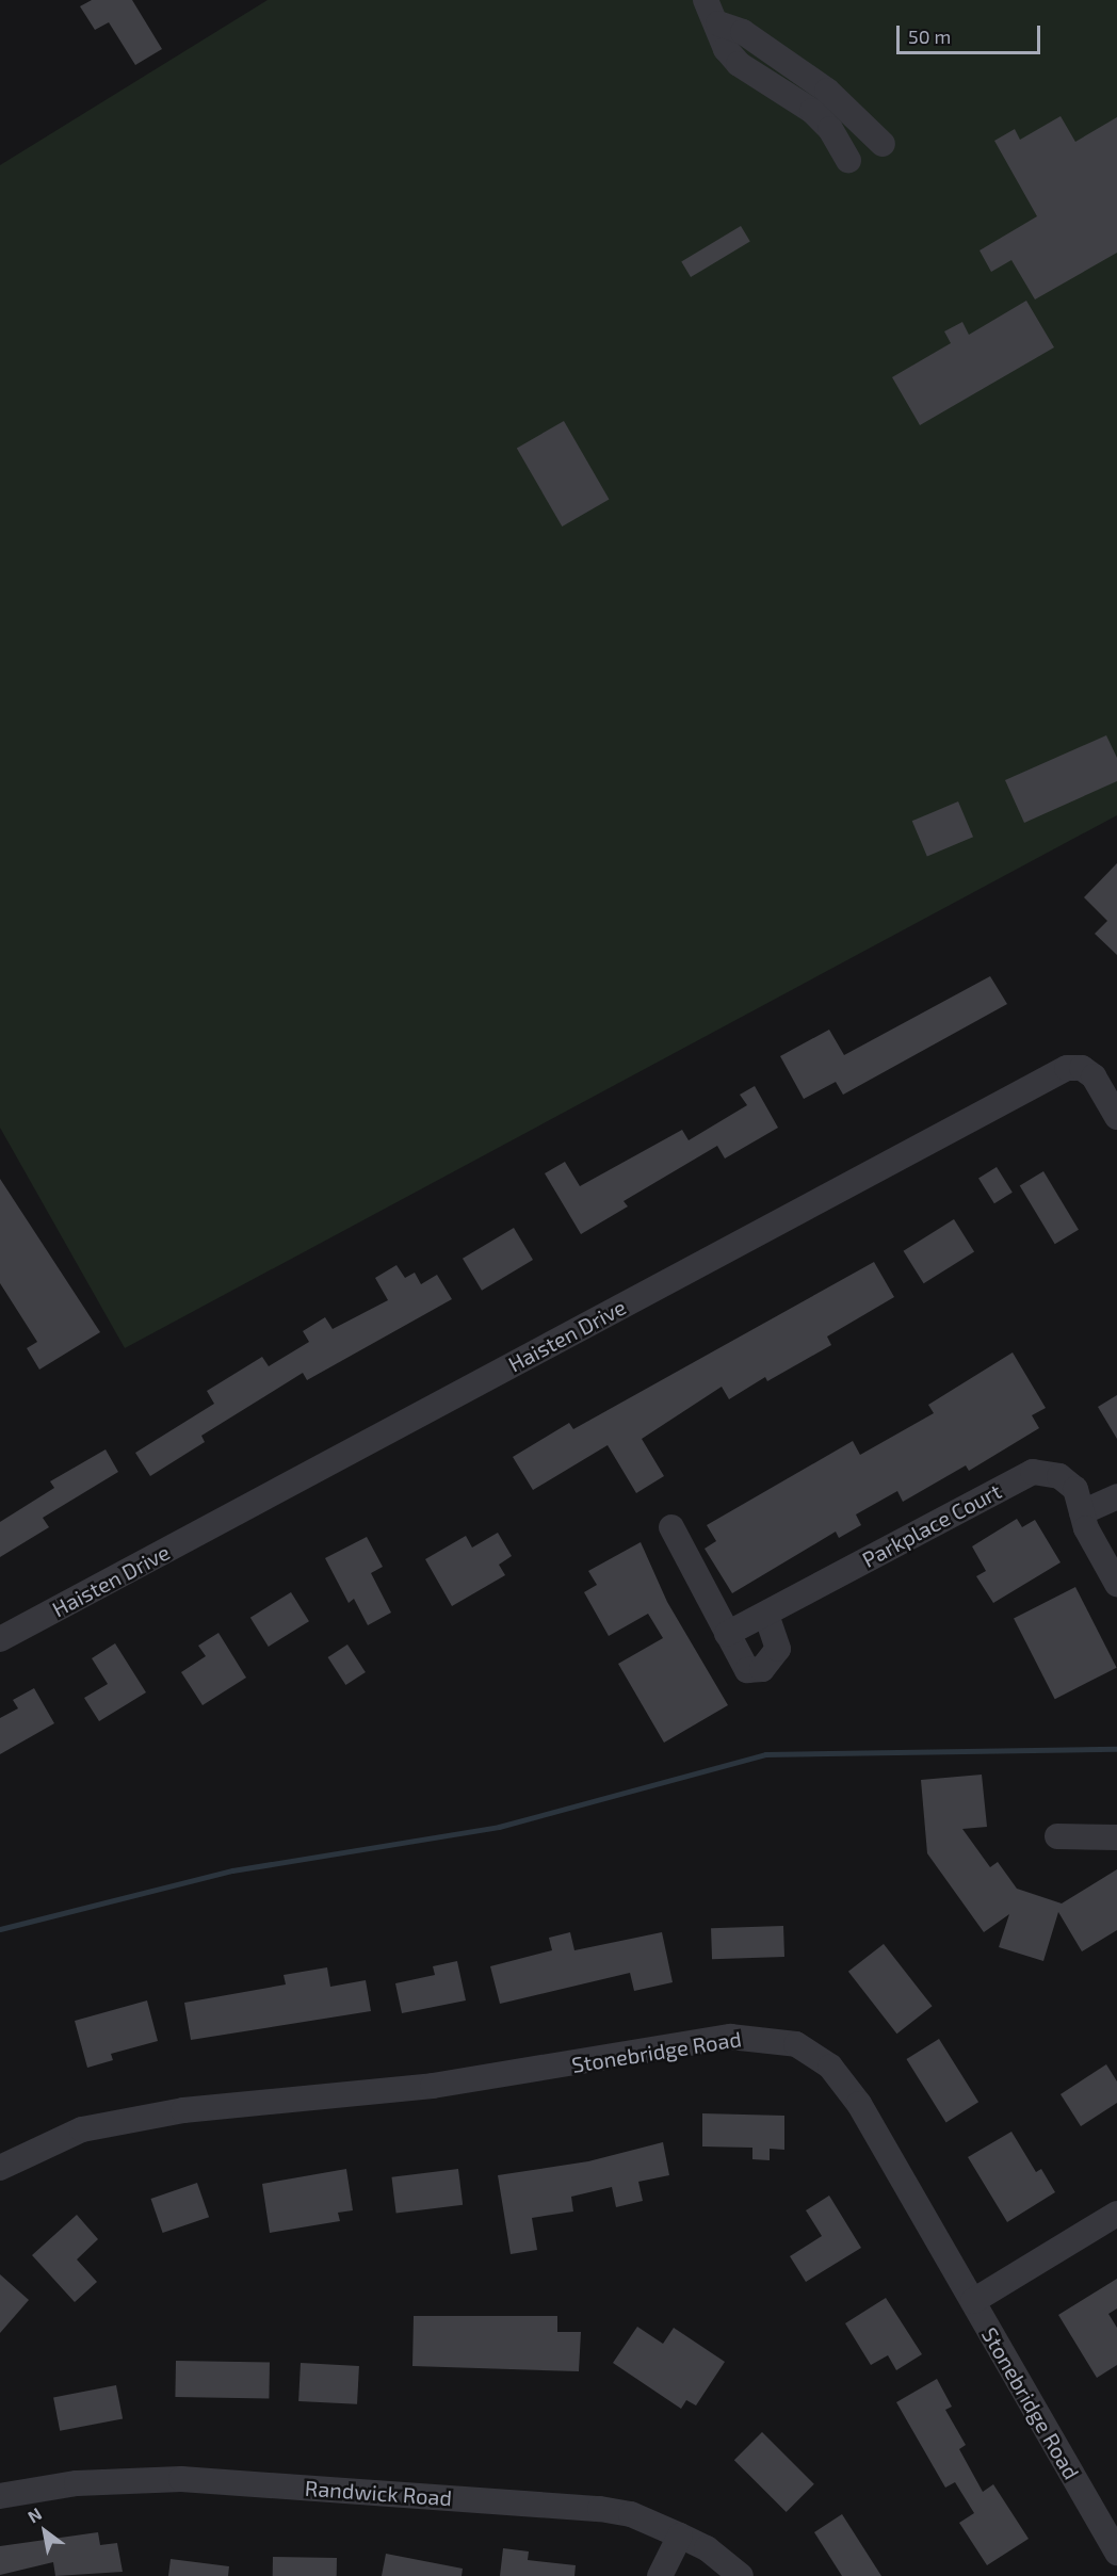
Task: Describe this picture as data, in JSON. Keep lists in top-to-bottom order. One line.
{"streets":{"street":["Haisten Drive","Parkplace Court","Stonebridge Road","Randwick Road"]},"scale_bar":"50 m","north":"top left"}
